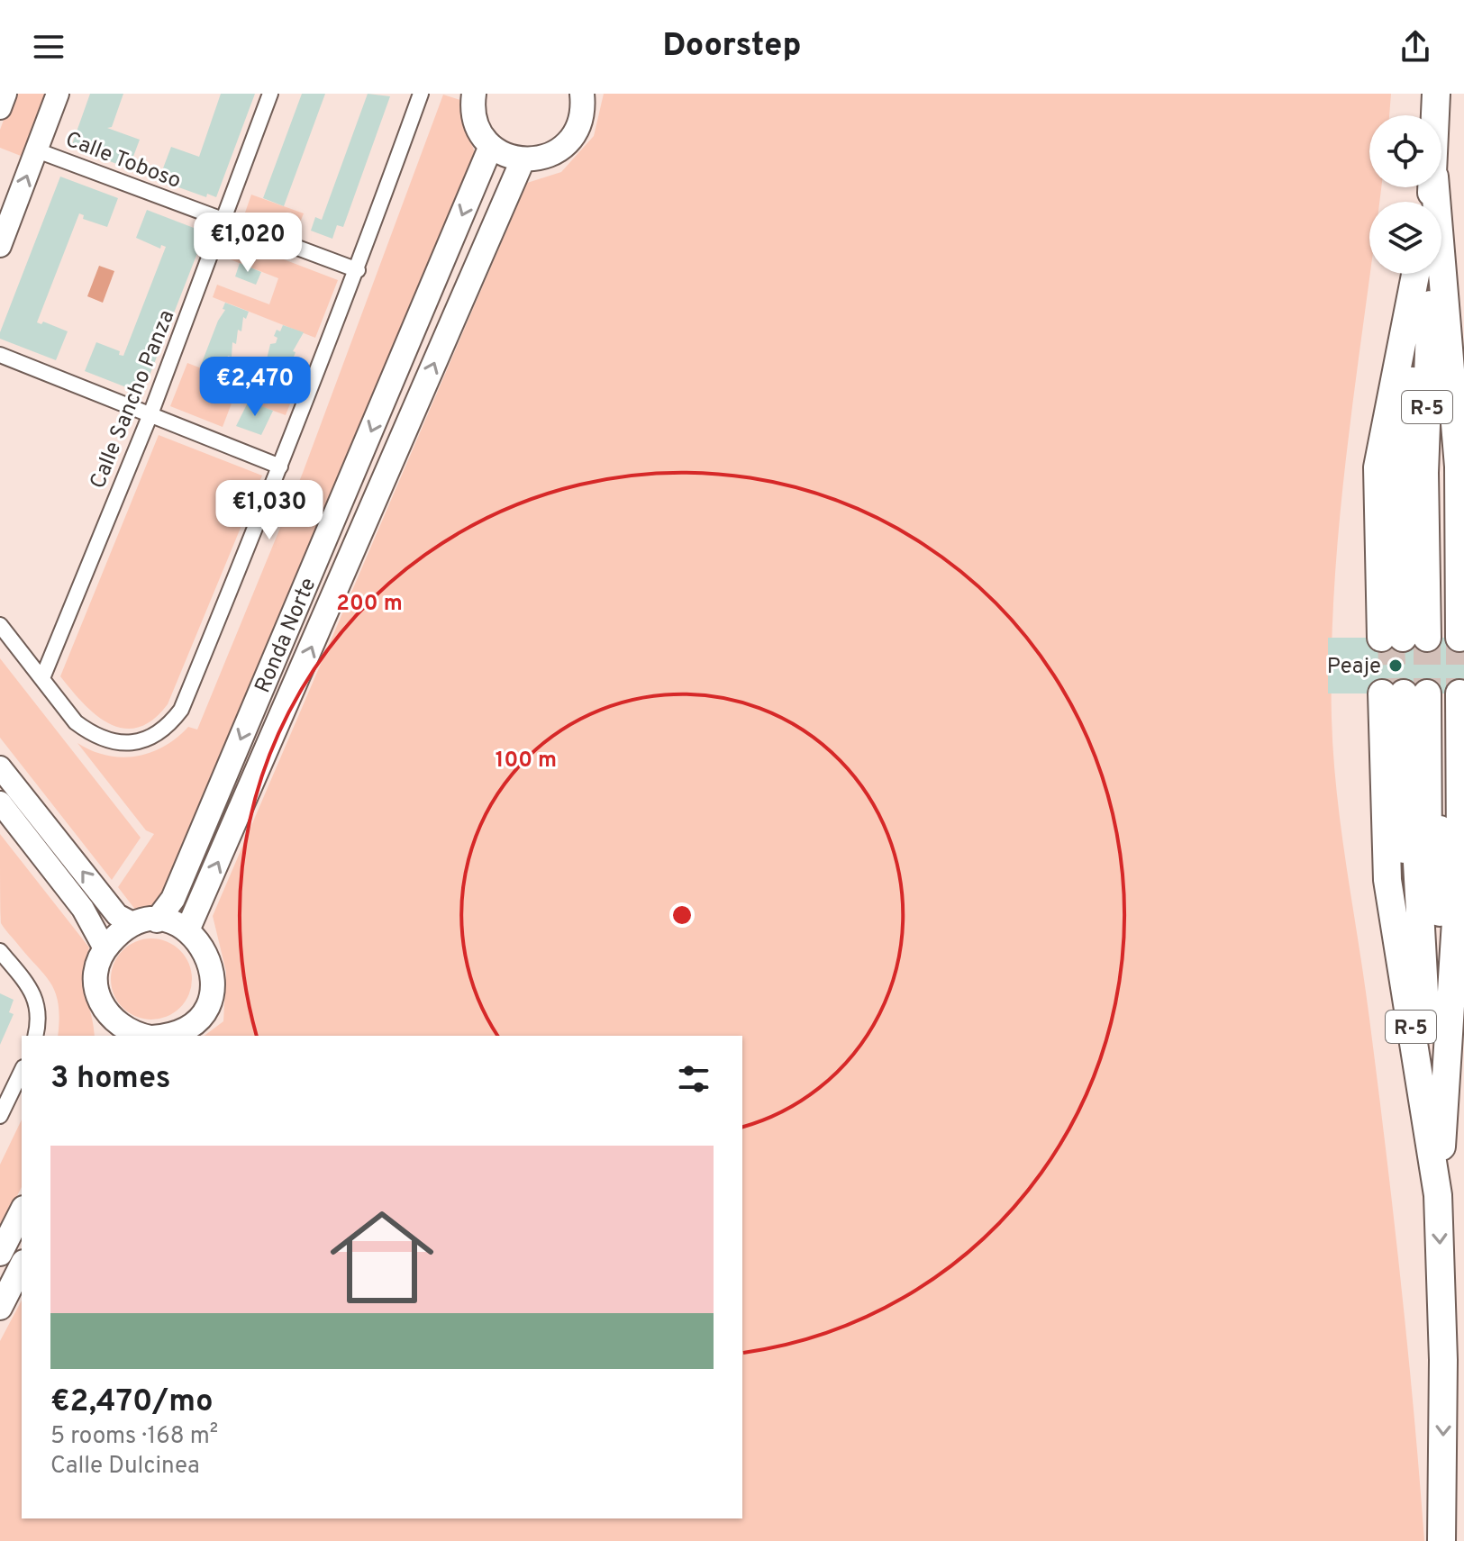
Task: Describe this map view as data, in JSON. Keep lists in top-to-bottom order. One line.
{"streets":{"highway":["R-5"],"main road":["Ronda Norte"],"street":["Calle Toboso","Calle Sancho Panza"]},"crossings":[["Calle Toboso","Calle Sancho Panza"]],"places":["Peaje"],"page":{"header":"Doorstep","price":["€1,020","€2,470","€1,030"],"heading":"3 homes","list":[{"name":"€2,470/mo","note":"5 rooms · 168 m² · Calle Dulcinea"}]},"rings":["200 m","100 m"]}
